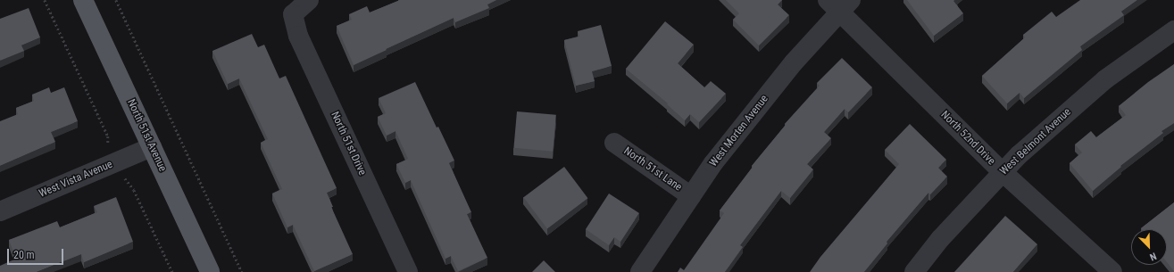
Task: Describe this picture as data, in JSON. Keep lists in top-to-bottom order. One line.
{"streets":{"main road":["North 51st Avenue"],"street":["West Morten Avenue","North 52nd Drive","West Belmont Avenue","North 51st Drive","North 51st Lane","West Vista Avenue"]},"crossings":[["West Morten Avenue","North 52nd Drive"],["West Morten Avenue","North 51st Lane"],["North 51st Avenue","West Vista Avenue"],["North 52nd Drive","West Belmont Avenue"]],"scale_bar":"20 m","north":"bottom right"}
